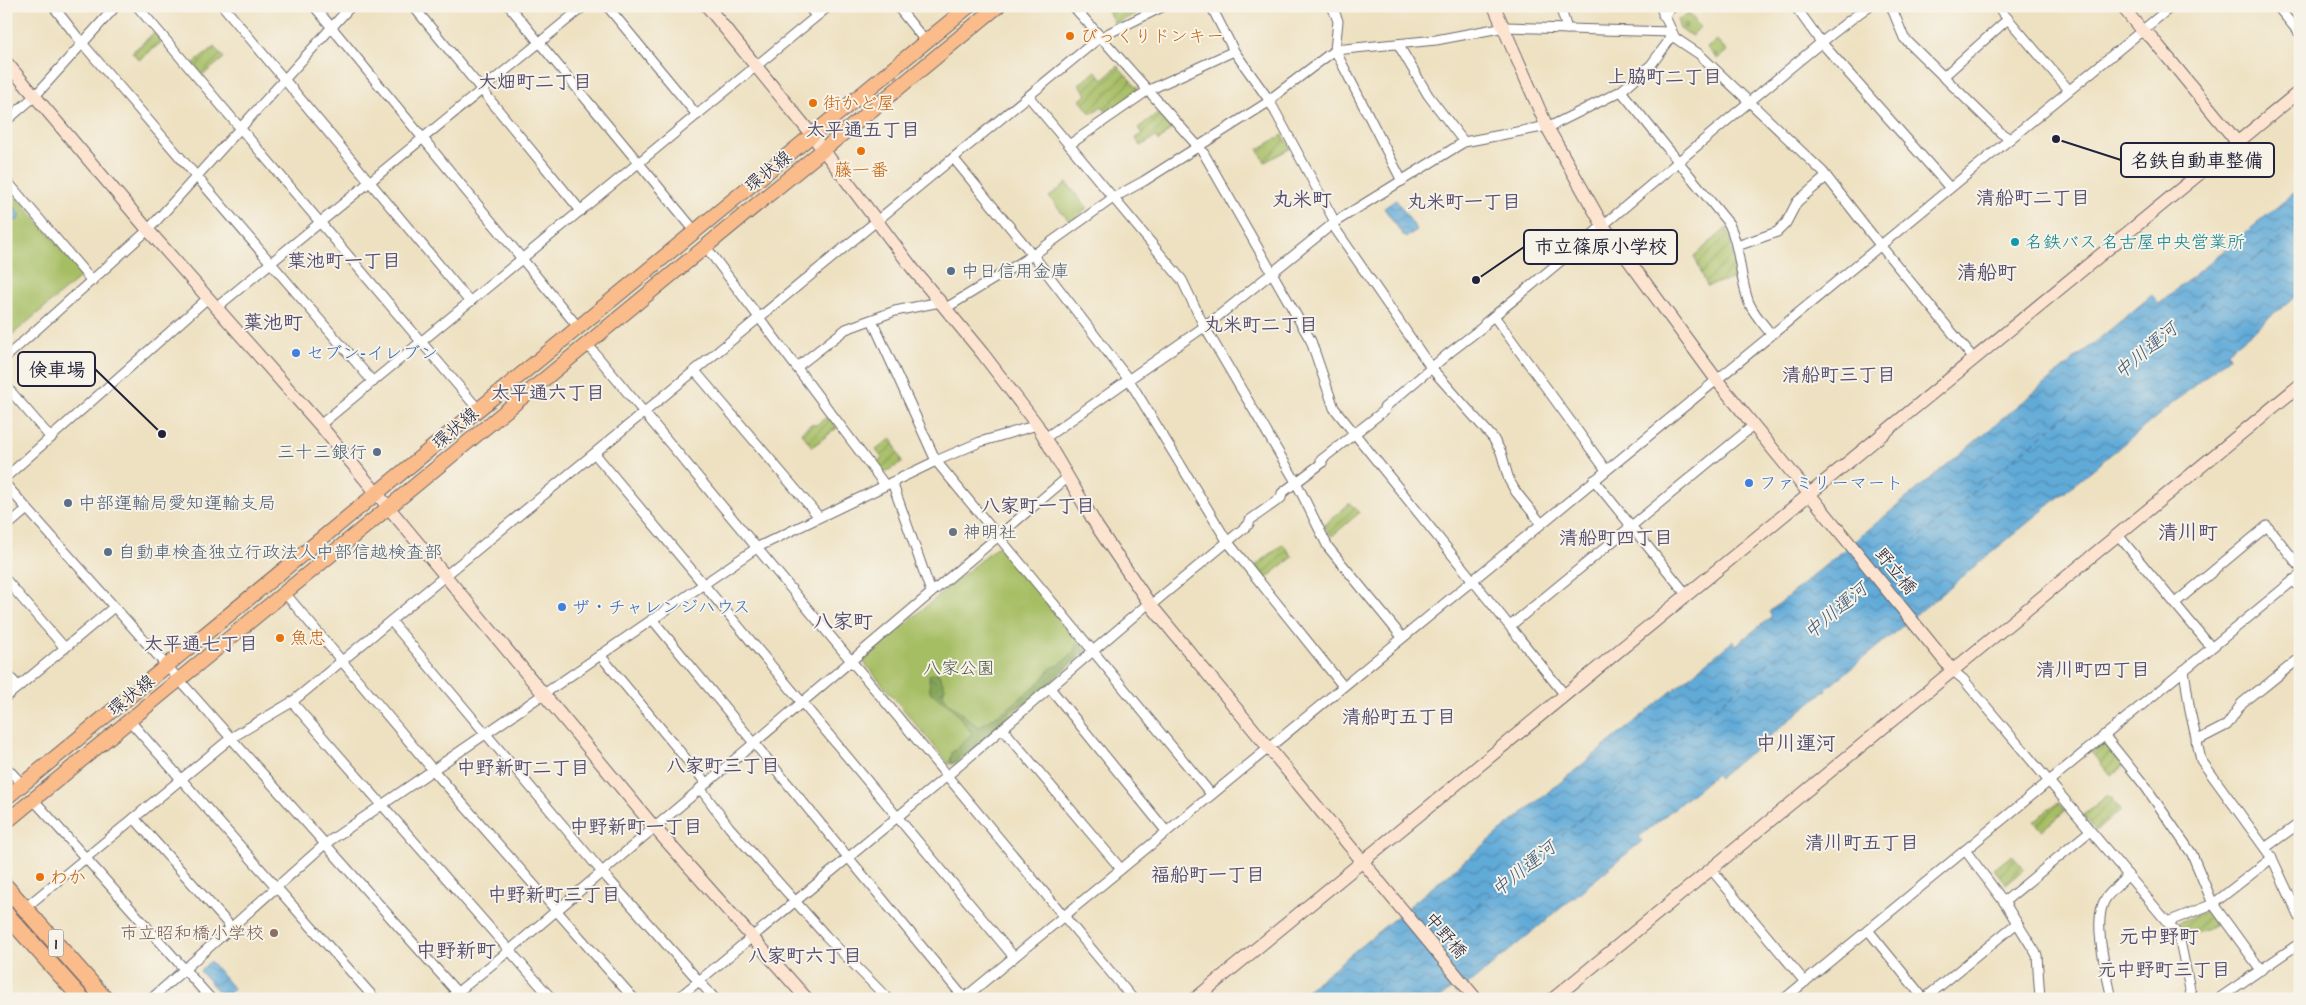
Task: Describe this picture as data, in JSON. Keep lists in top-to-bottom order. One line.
{"streets":{"highway":["1"],"main road":["環状線"],"street":["野立橋","中野橋"]},"crossings":[["環状線","中野橋"]],"districts":["上脇町二丁目","大畑町二丁目","太平通五丁目","清船町二丁目","丸米町","丸米町一丁目","葉池町一丁目","清船町","葉池町","丸米町二丁目","清船町三丁目","太平通六丁目","八家町一丁目","清川町","清船町四丁目","八家町","太平通七丁目","清川町四丁目","清船町五丁目","中川運河","八家町三丁目","中野新町二丁目","中野新町一丁目","清川町五丁目","福船町一丁目","中野新町三丁目","元中野町","中野新町","八家町六丁目","元中野町三丁目"],"water":["中川運河"],"parks":["八家公園"],"places":["びっくりドンキー","街かど屋","名鉄自動車整備","藤一番","名鉄バス 名古屋中央営業所","中日信用金庫","市立篠原小学校","セブン-イレブン","倹車場","三十三銀行","ファミリーマート","中部運輸局愛知運輸支局","神明社","自動車検査独立行政法人中部信越検査部","ザ・チャレンジハウス","魚忠","わか","市立昭和橋小学校"]}
